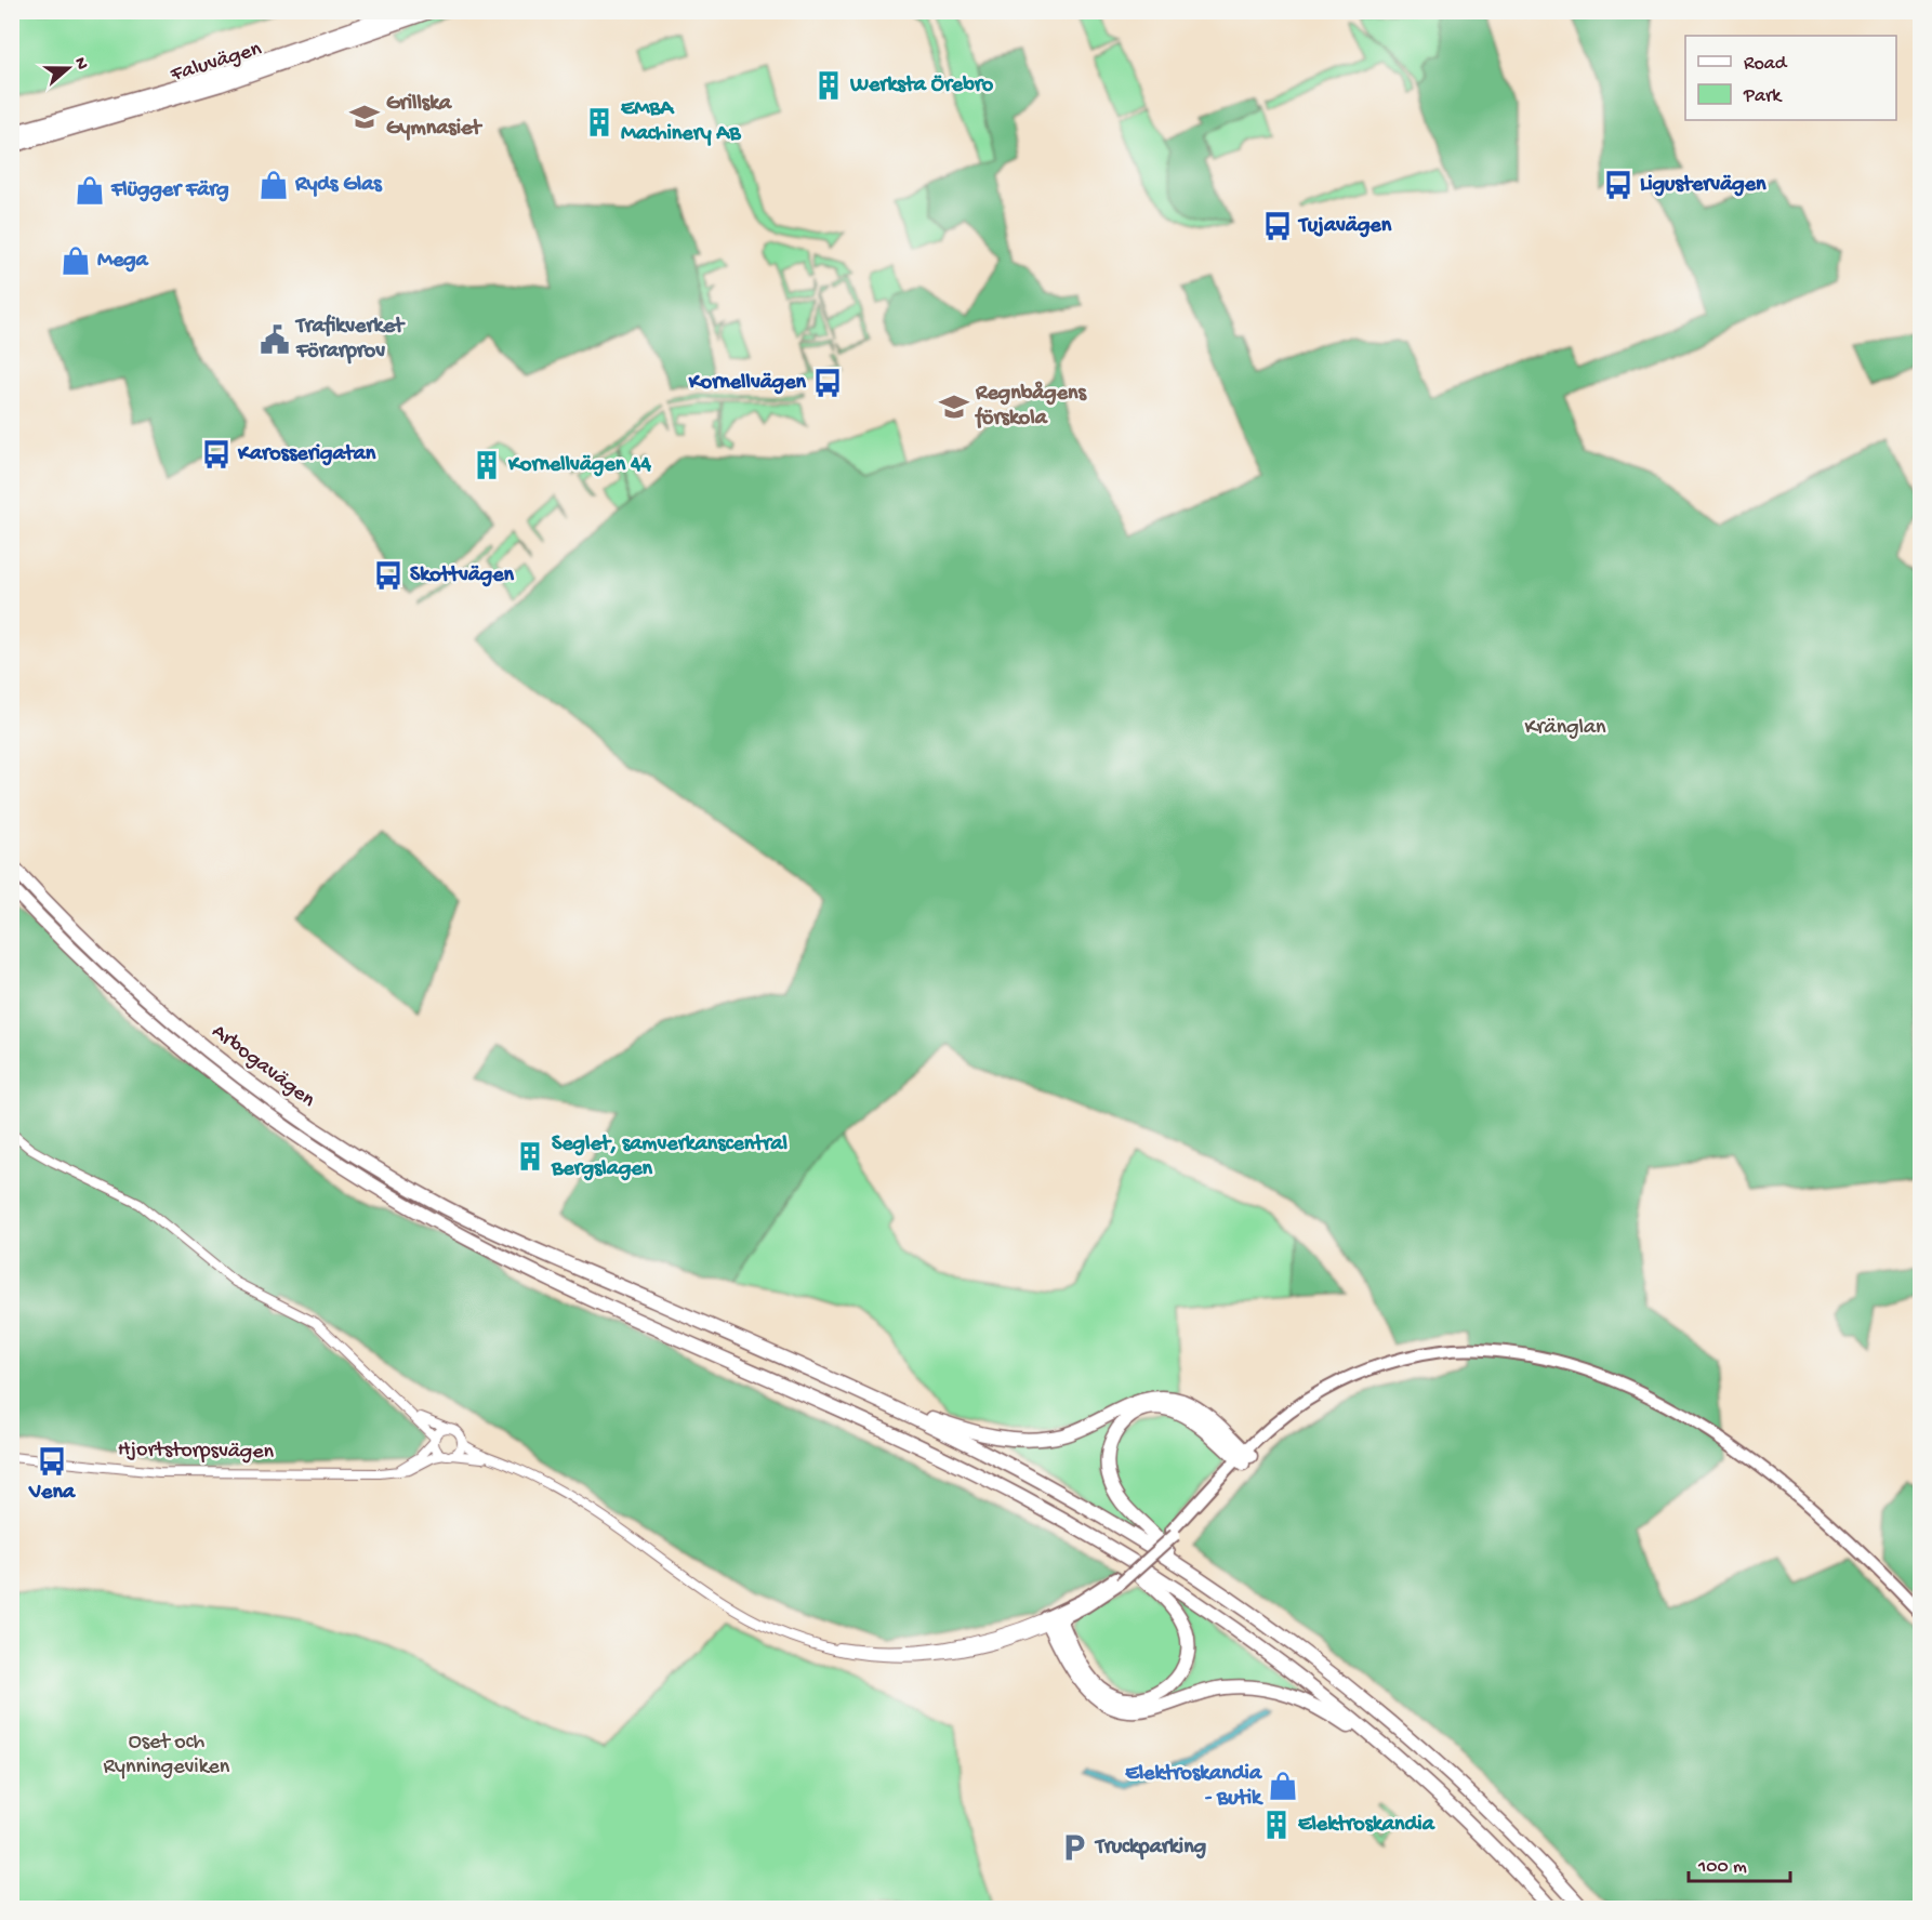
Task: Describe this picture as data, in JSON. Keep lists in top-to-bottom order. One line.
{"streets":{"highway":["Faluvägen","Arbogavägen"],"street":["Hjortstorpsvägen"]},"parks":["Kränglan","Oset och Rynningeviken"],"places":{"building":["Werksta Örebro","EMBA Machinery AB","Kornellvägen 44","Seglet, samverkanscentral Bergslagen","Elektroskandia"],"school or university":["Grillska Gymnasiet","Regnbågens förskola"],"shop":["Ryds Glas","Flügger Färg","Mega","Elektroskandia - Butik"],"bus stop":["Ligustervägen","Tujavägen","Kornellvägen","Karosserigatan","Skottvägen","Vena"],"public building":["Trafikverket Förarprov"],"parking":["Truckparking"]},"legend":["Road","Park"],"scale_bar":"100 m","north":"right"}
